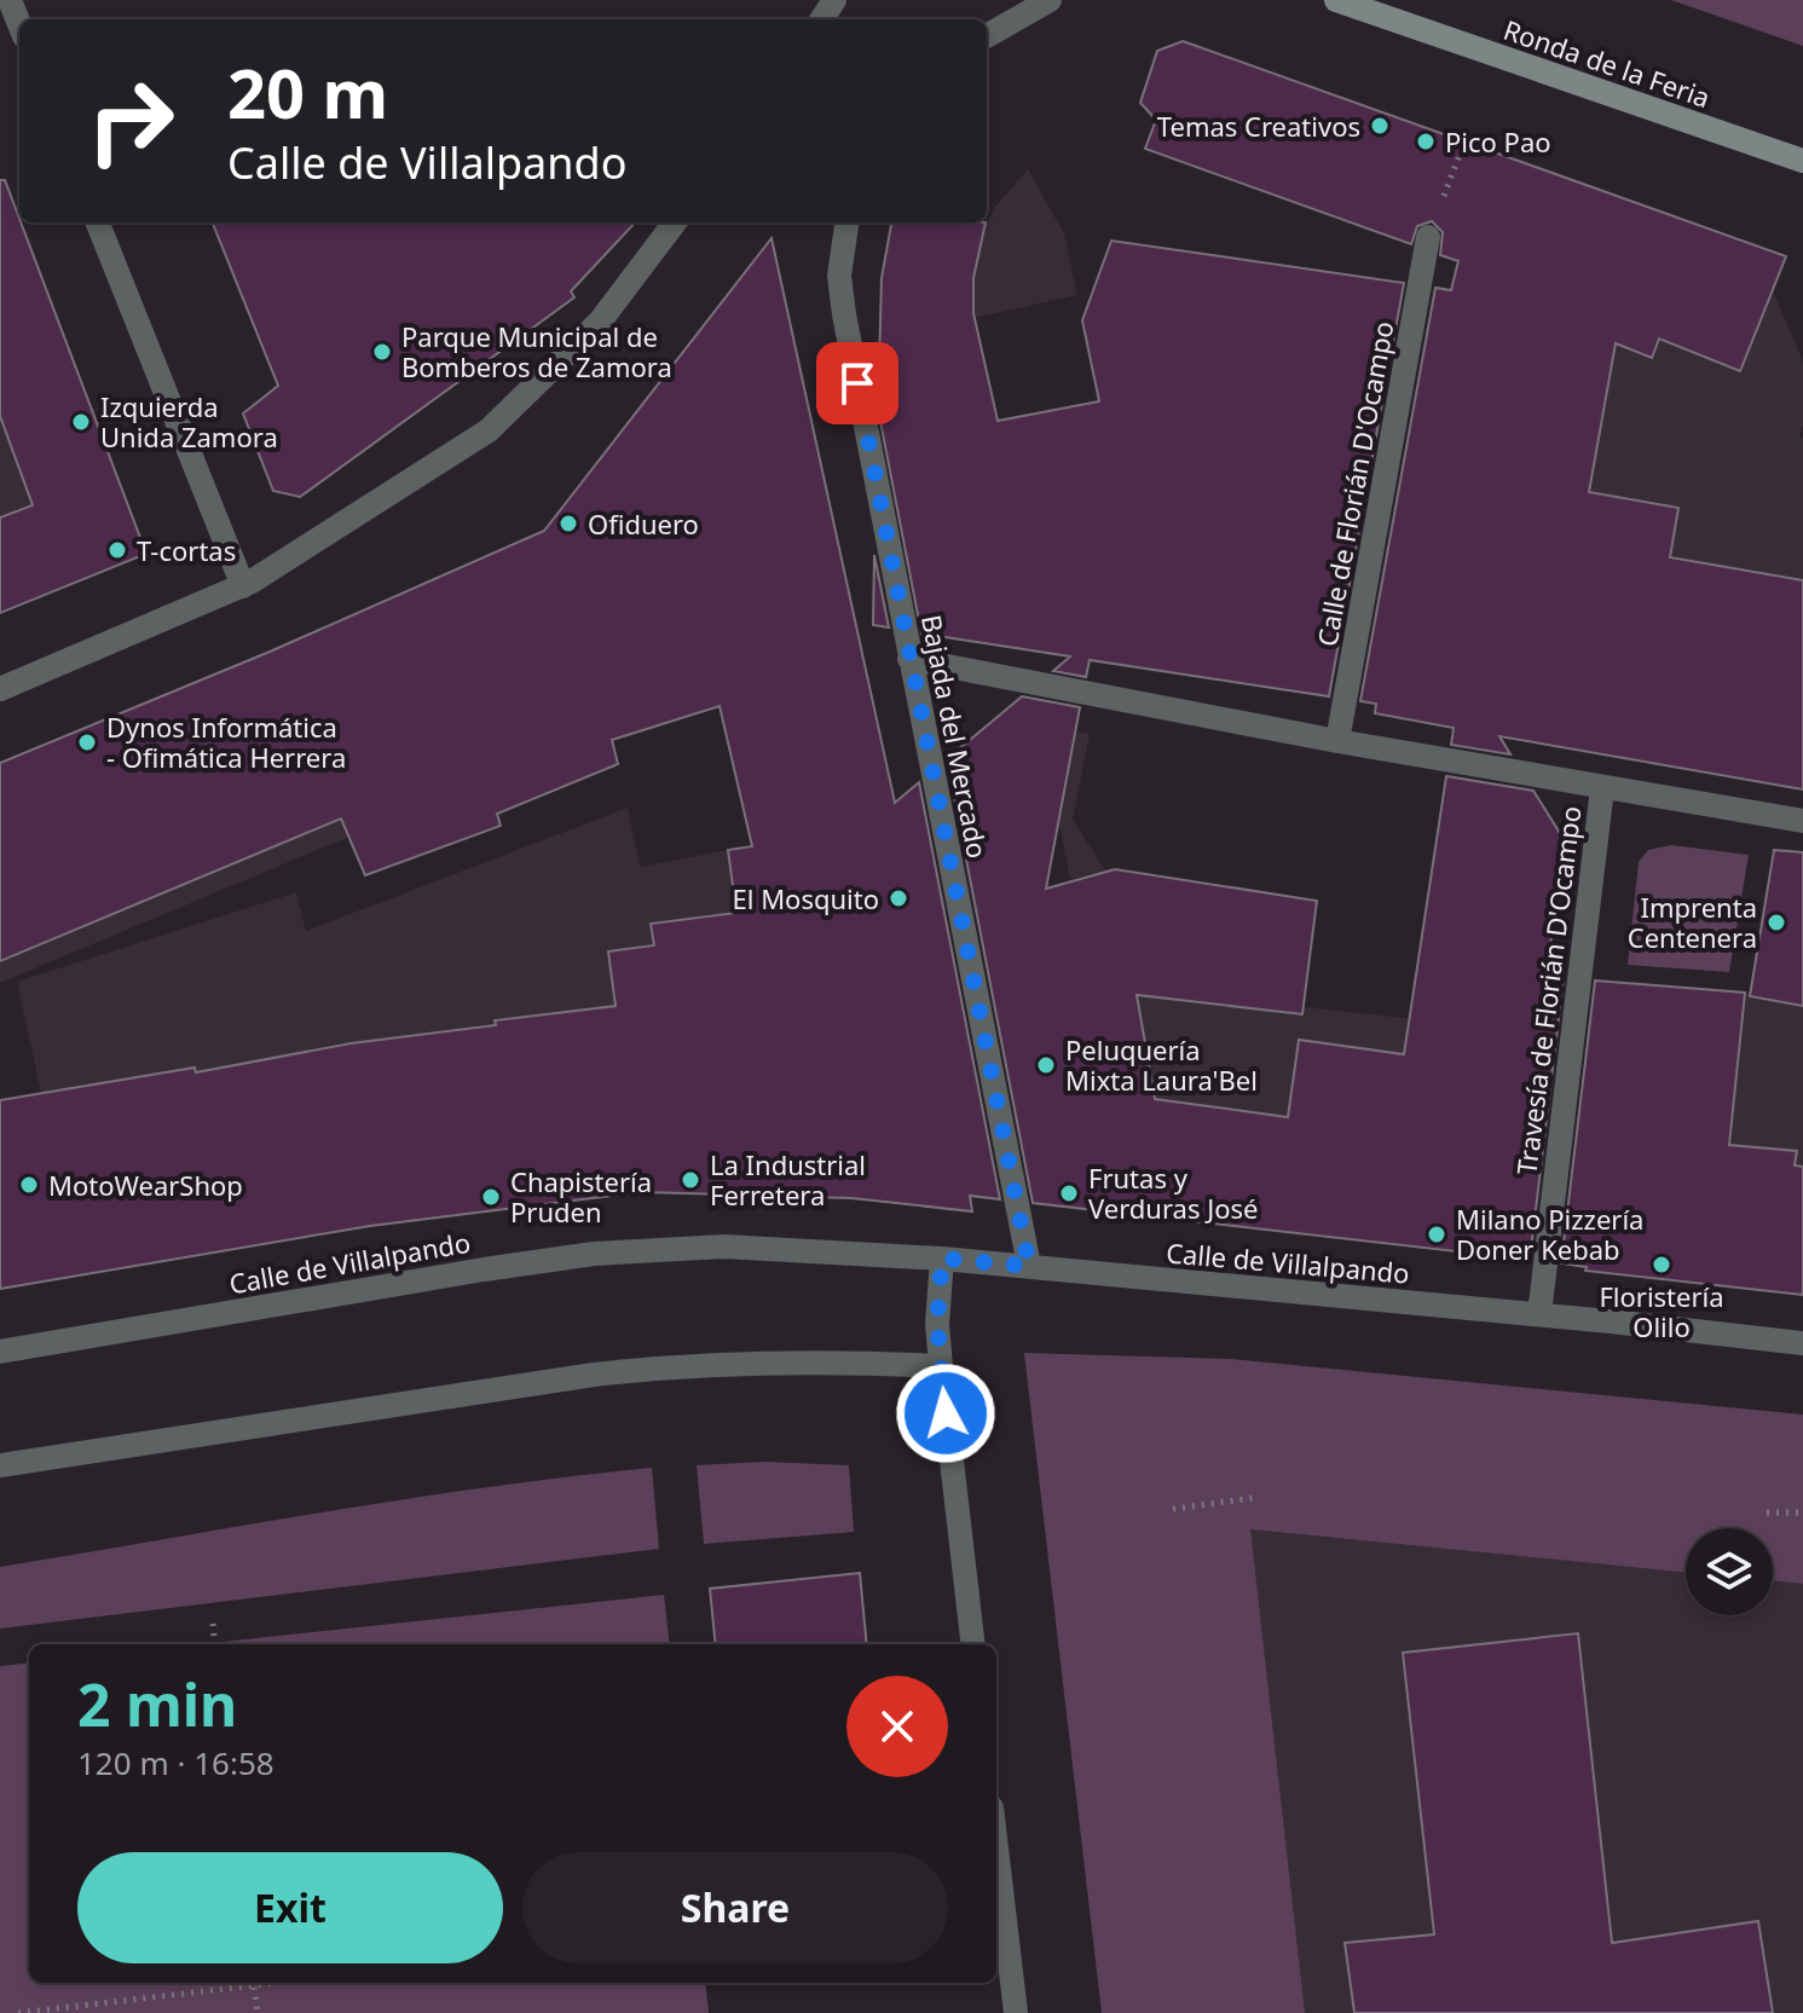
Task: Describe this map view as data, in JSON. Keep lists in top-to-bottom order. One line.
{"streets":{"main road":["Ronda de la Feria"],"street":["Calle de Florián D'Ocampo","Bajada del Mercado","Travesía de Florián D'Ocampo","Calle de Villalpando"]},"crossings":[["Bajada del Mercado","Calle de Villalpando"],["Travesía de Florián D'Ocampo","Calle de Villalpando"]],"places":["Temas Creativos","Pico Pao","Parque Municipal de Bomberos de Zamora","Izquierda Unida Zamora","Ofiduero","T-cortas","Dynos Informática - Ofimática Herrera","El Mosquito","Imprenta Centenera","Peluquería Mixta Laura'Bel","La Industrial Ferretera","MotoWearShop","Frutas y Verduras José","Chapistería Pruden","Milano Pizzería Doner Kebab","Floristería Olilo"],"page":{"turn":["20 m","Calle de Villalpando"],"heading":["2 min","120 m · 16:58"],"buttons":["Exit","Share"]}}
